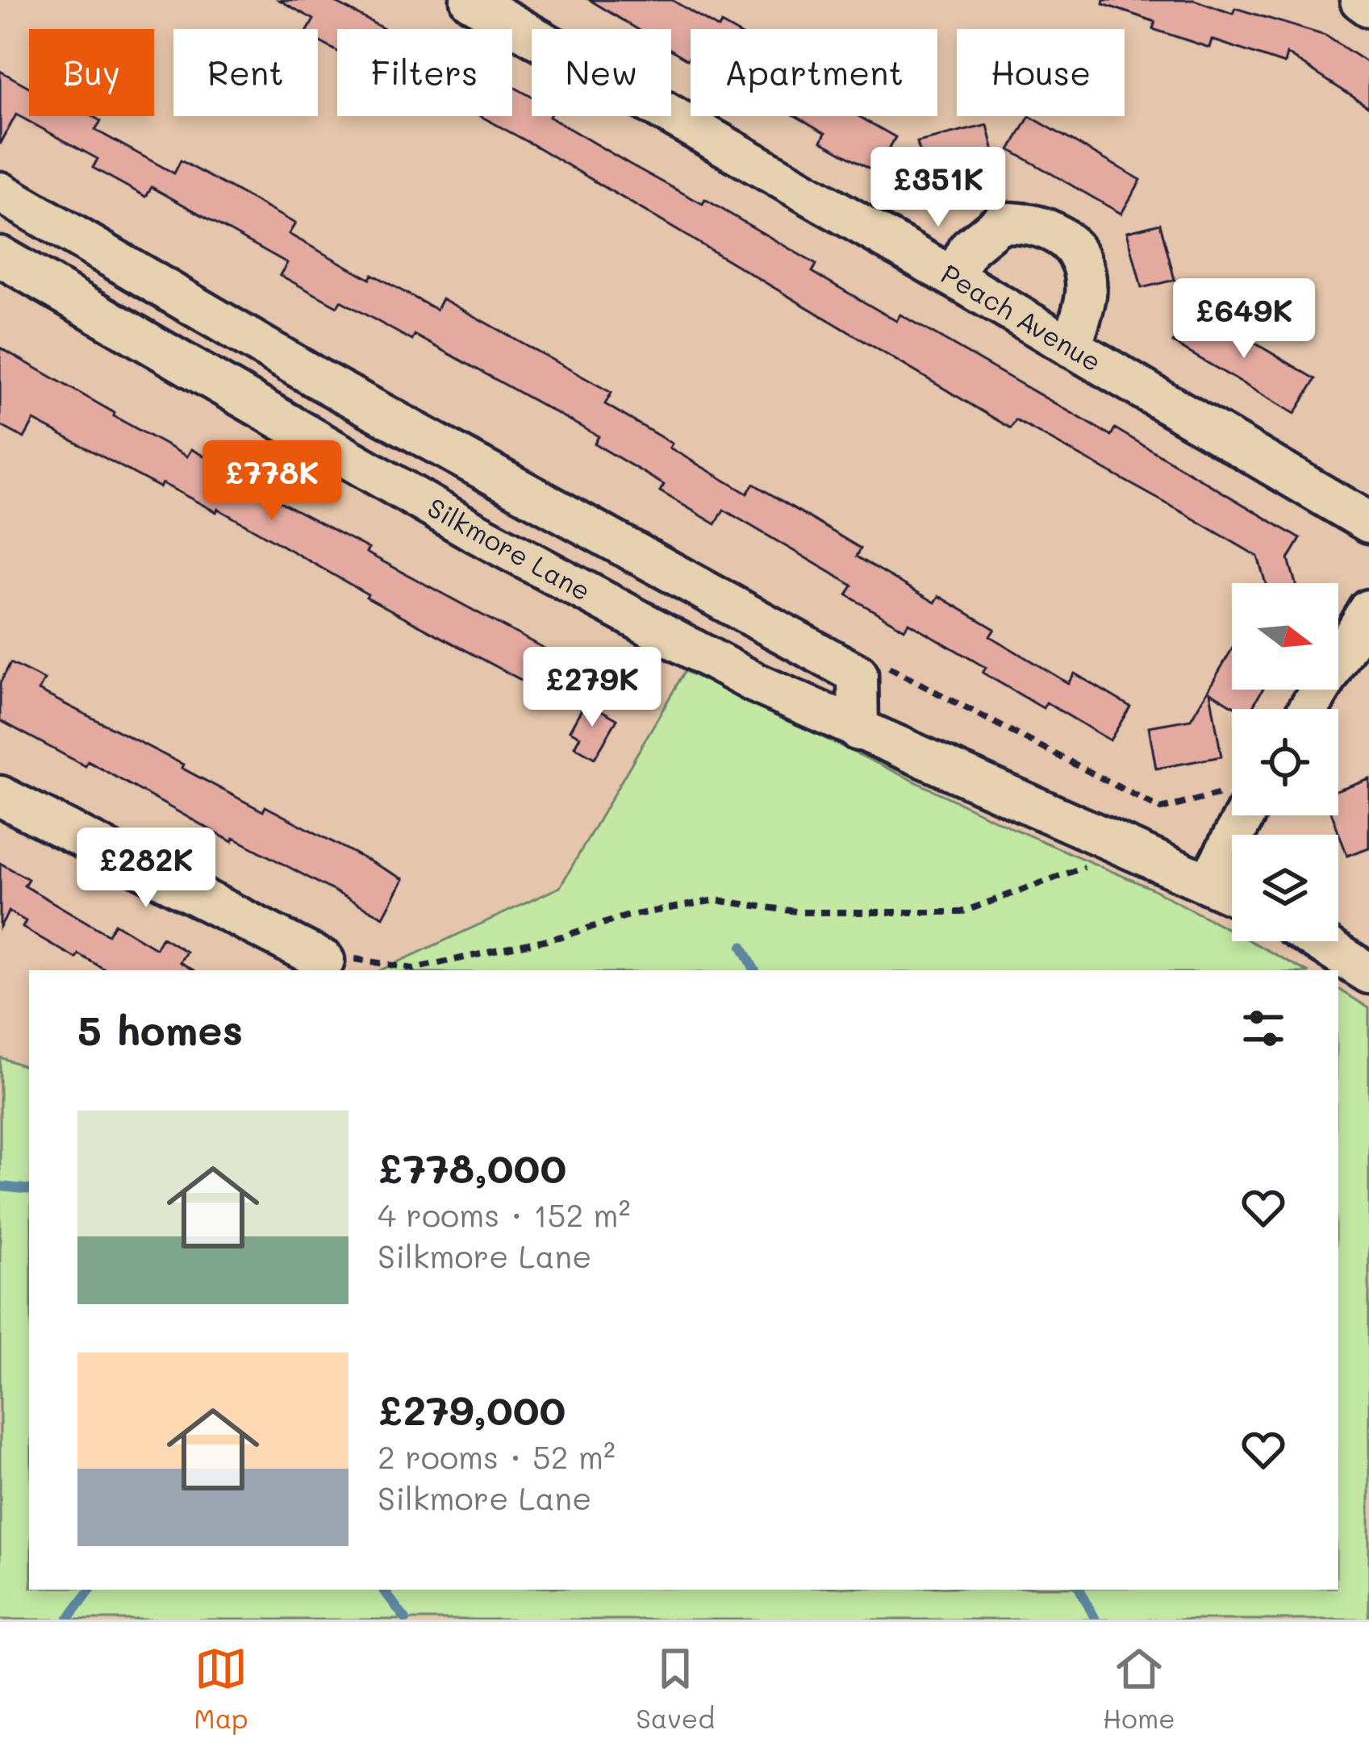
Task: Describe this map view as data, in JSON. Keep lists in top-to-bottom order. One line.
{"streets":{"street":["Peach Avenue","Silkmore Lane"]},"north":"right","page":{"chip":["Buy","Rent","Filters","New","Apartment","House"],"price":["£351K","£649K","£778K","£279K","£282K"],"heading":"5 homes","list":[{"name":"£778,000","note":"4 rooms · 152 m² · Silkmore Lane"},{"name":"£279,000","note":"2 rooms · 52 m² · Silkmore Lane"}],"tabs":["Map","Saved","Home"]}}
